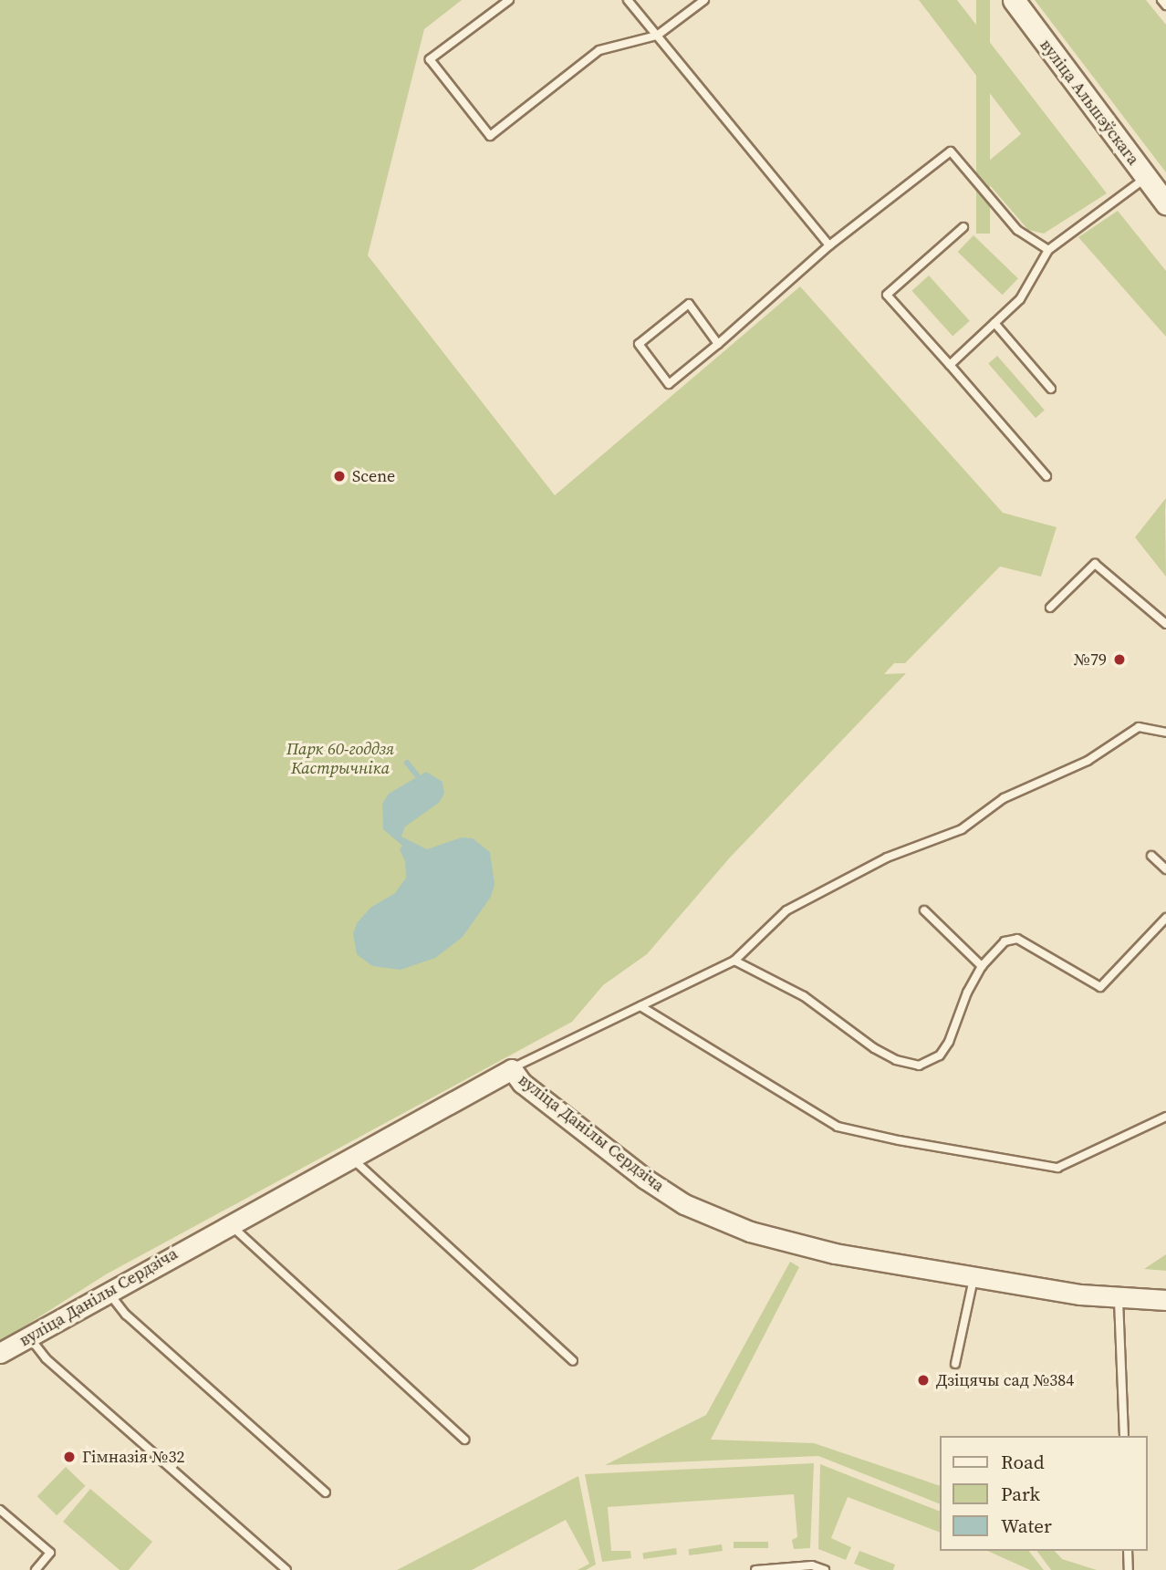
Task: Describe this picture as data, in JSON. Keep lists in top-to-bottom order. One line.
{"streets":{"main road":["вуліца Альшэўскага"],"street":["вуліца Данілы Сердзіча"]},"parks":["Парк 60-годдзя Кастрычніка"],"places":["Scene","№79","Дзіцячы сад №384","Гімназія №32"],"legend":["Road","Park","Water"]}
